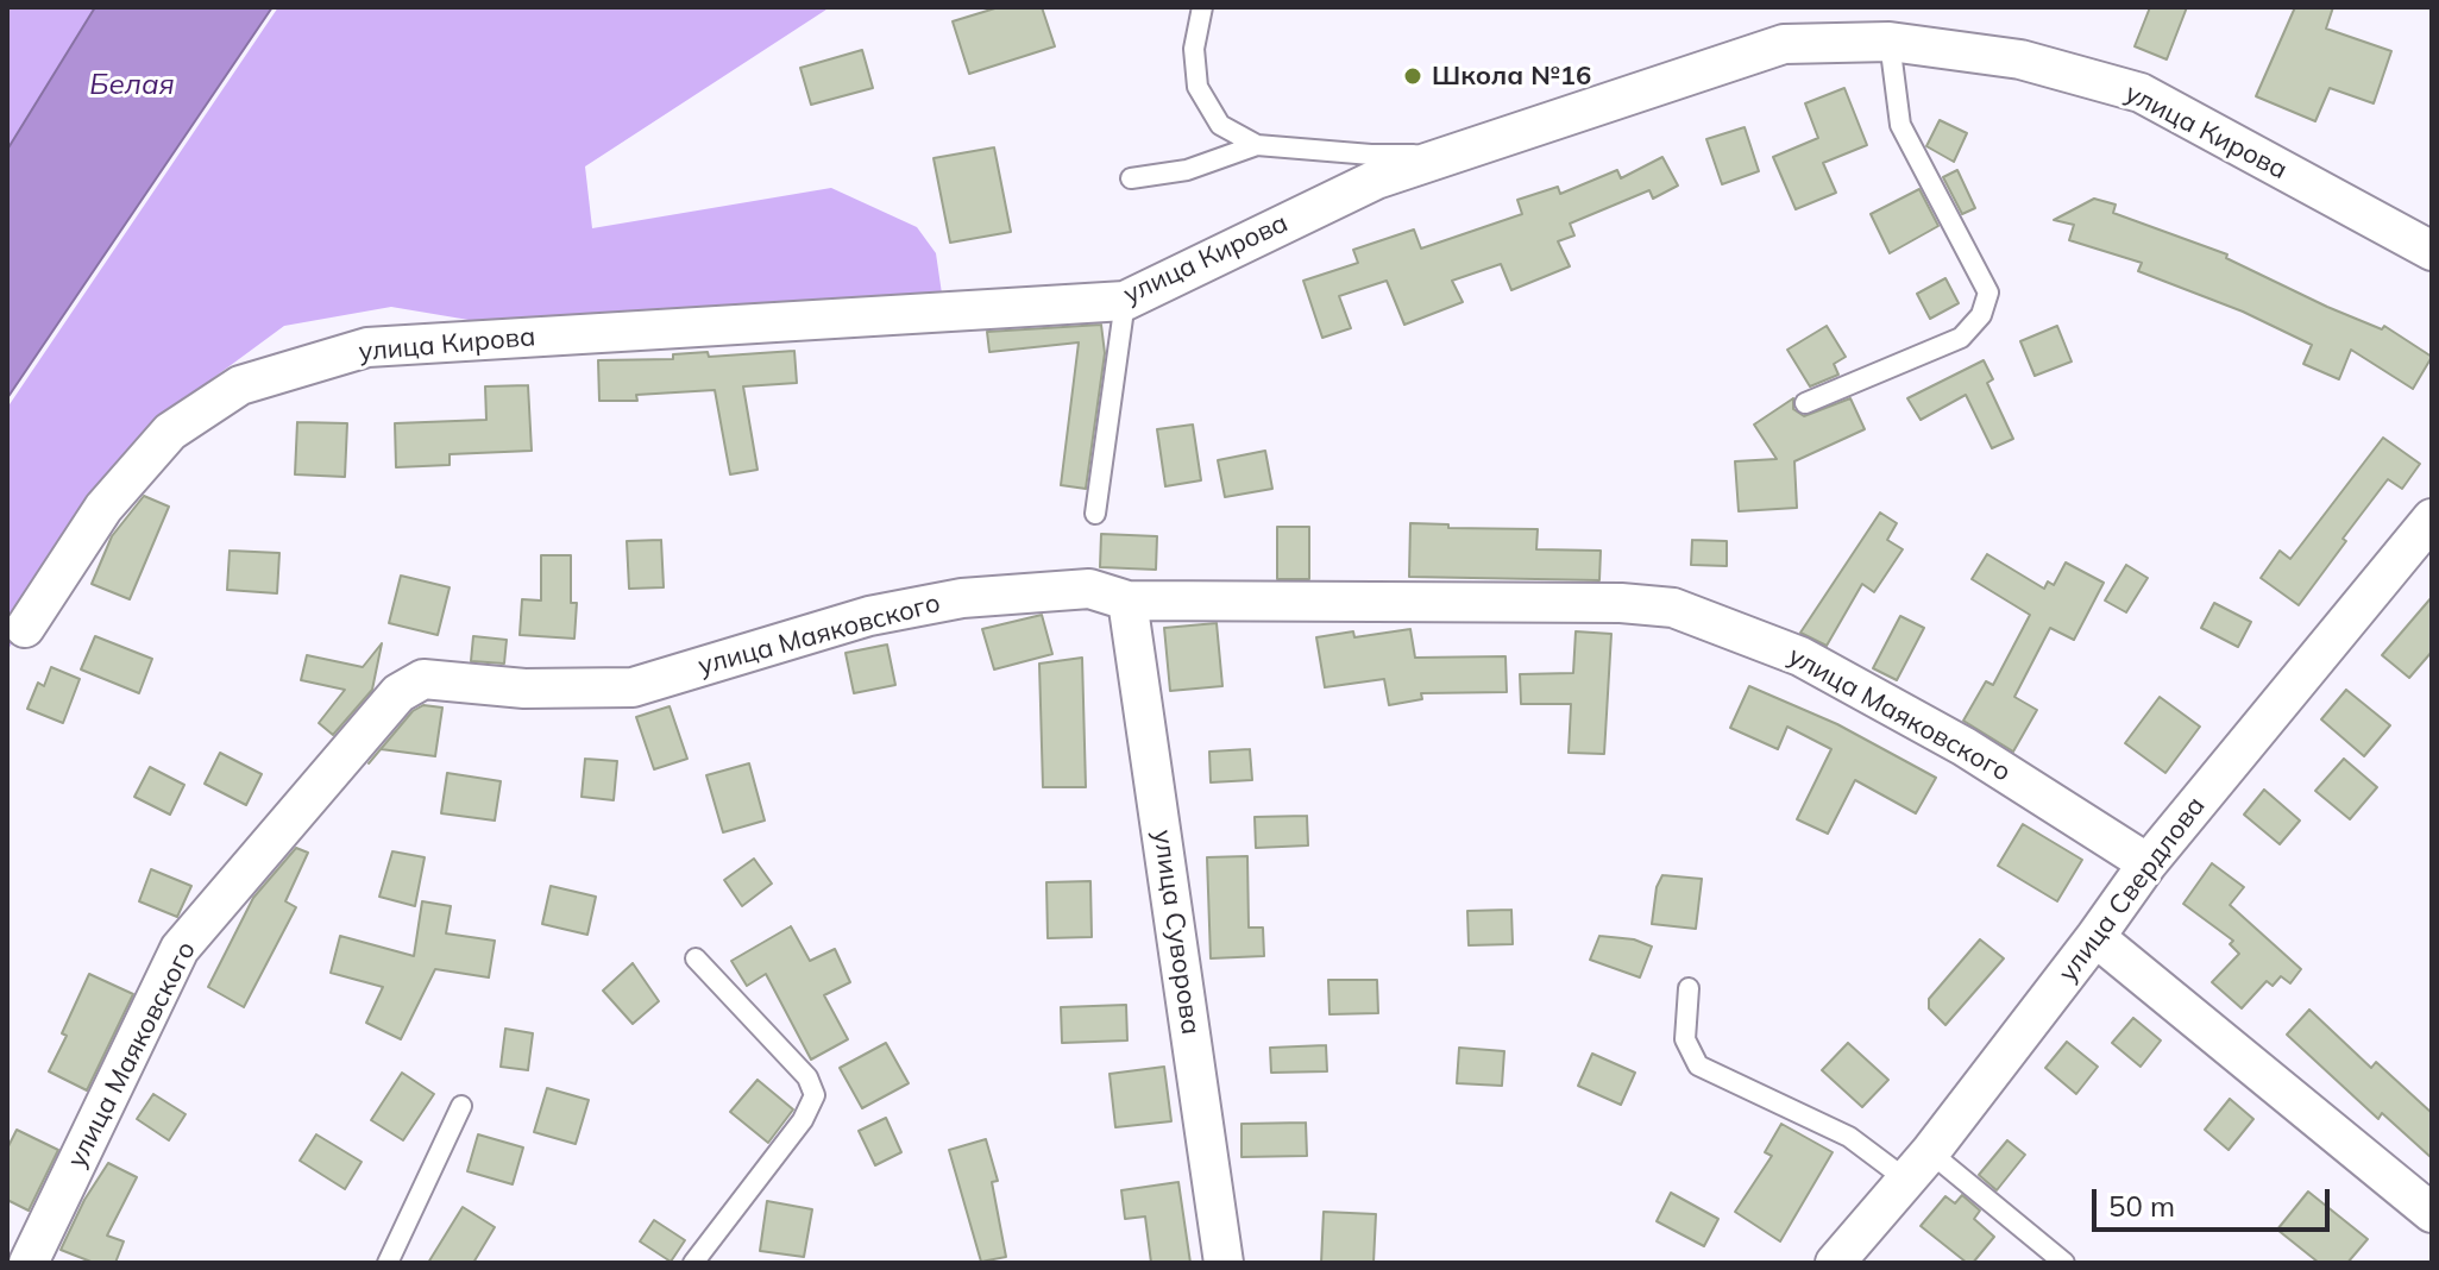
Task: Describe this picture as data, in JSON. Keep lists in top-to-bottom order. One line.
{"streets":{"street":["улица Кирова","улица Маяковского","улица Свердлова","улица Суворова"]},"crossings":[["улица Маяковского","улица Свердлова"],["улица Маяковского","улица Суворова"]],"water":["Белая"],"places":["Школа №16"],"scale_bar":"50 m"}
